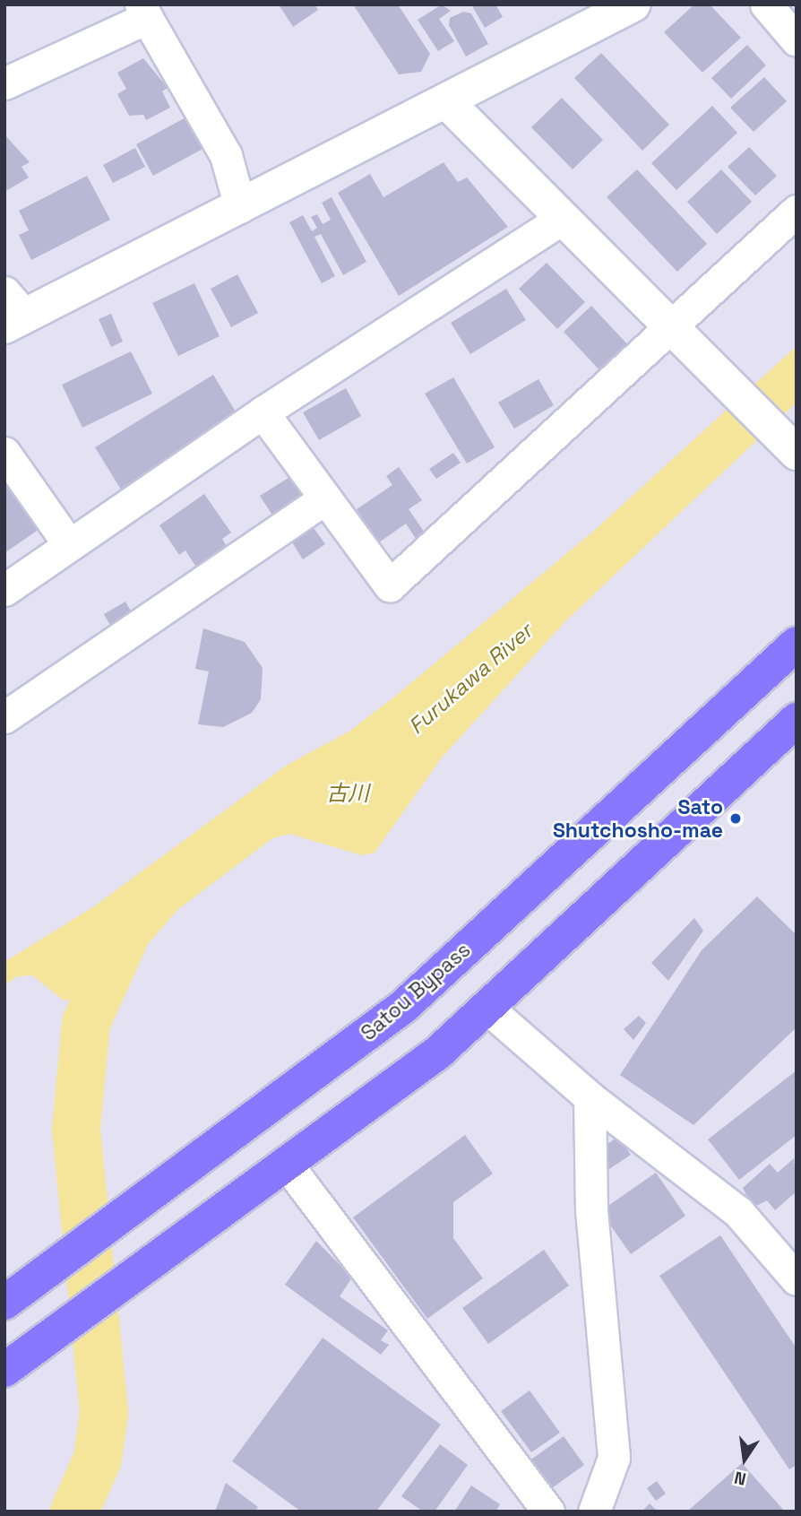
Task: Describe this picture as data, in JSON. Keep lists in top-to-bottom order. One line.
{"streets":{"highway":["Satou Bypass"]},"water":["Furukawa River","古川"],"places":["Sato Shutchosho-mae"],"north":"bottom"}
